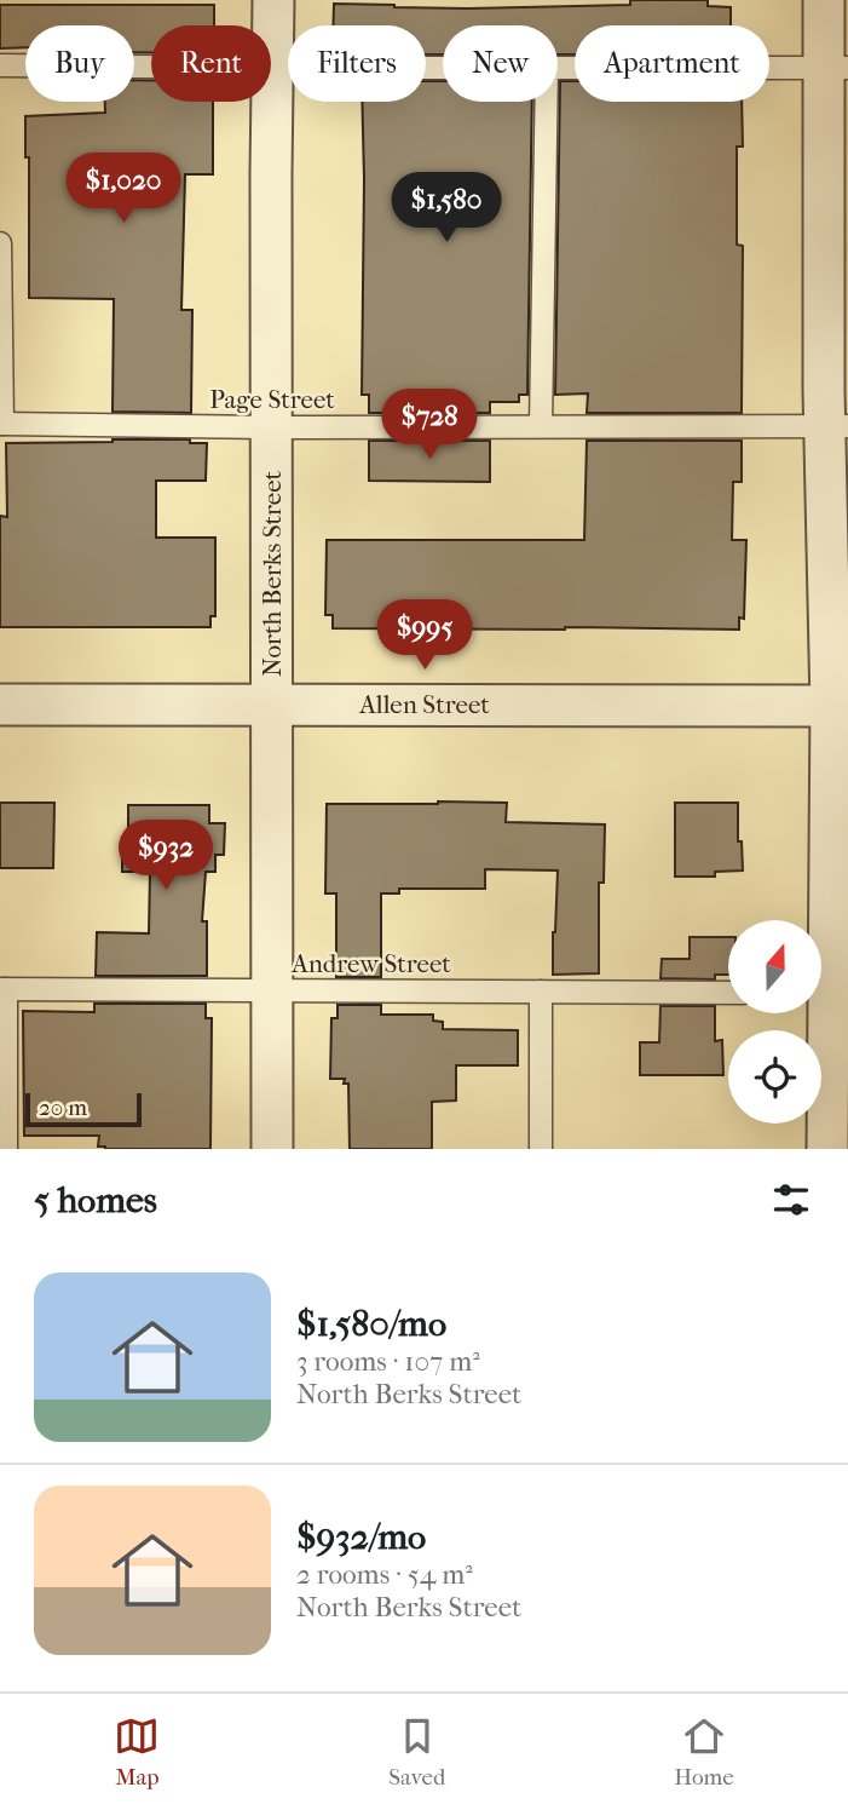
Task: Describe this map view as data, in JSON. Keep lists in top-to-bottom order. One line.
{"streets":{"street":["North Berks Street","Allen Street"],"lane":["Page Street","Andrew Street"]},"crossings":[["Page Street","North Berks Street"],["North Berks Street","Allen Street"],["North Berks Street","Andrew Street"]],"scale_bar":"20 m","north":"top","page":{"chip":["Buy","Rent","Filters","New","Apartment"],"price":["$1,020","$1,580","$728","$995","$932"],"scale":"20 m","heading":"5 homes","list":[{"name":"$1,580/mo","note":"3 rooms · 107 m² · North Berks Street"},{"name":"$932/mo","note":"2 rooms · 54 m² · North Berks Street"}],"tabs":["Map","Saved","Home"]}}
